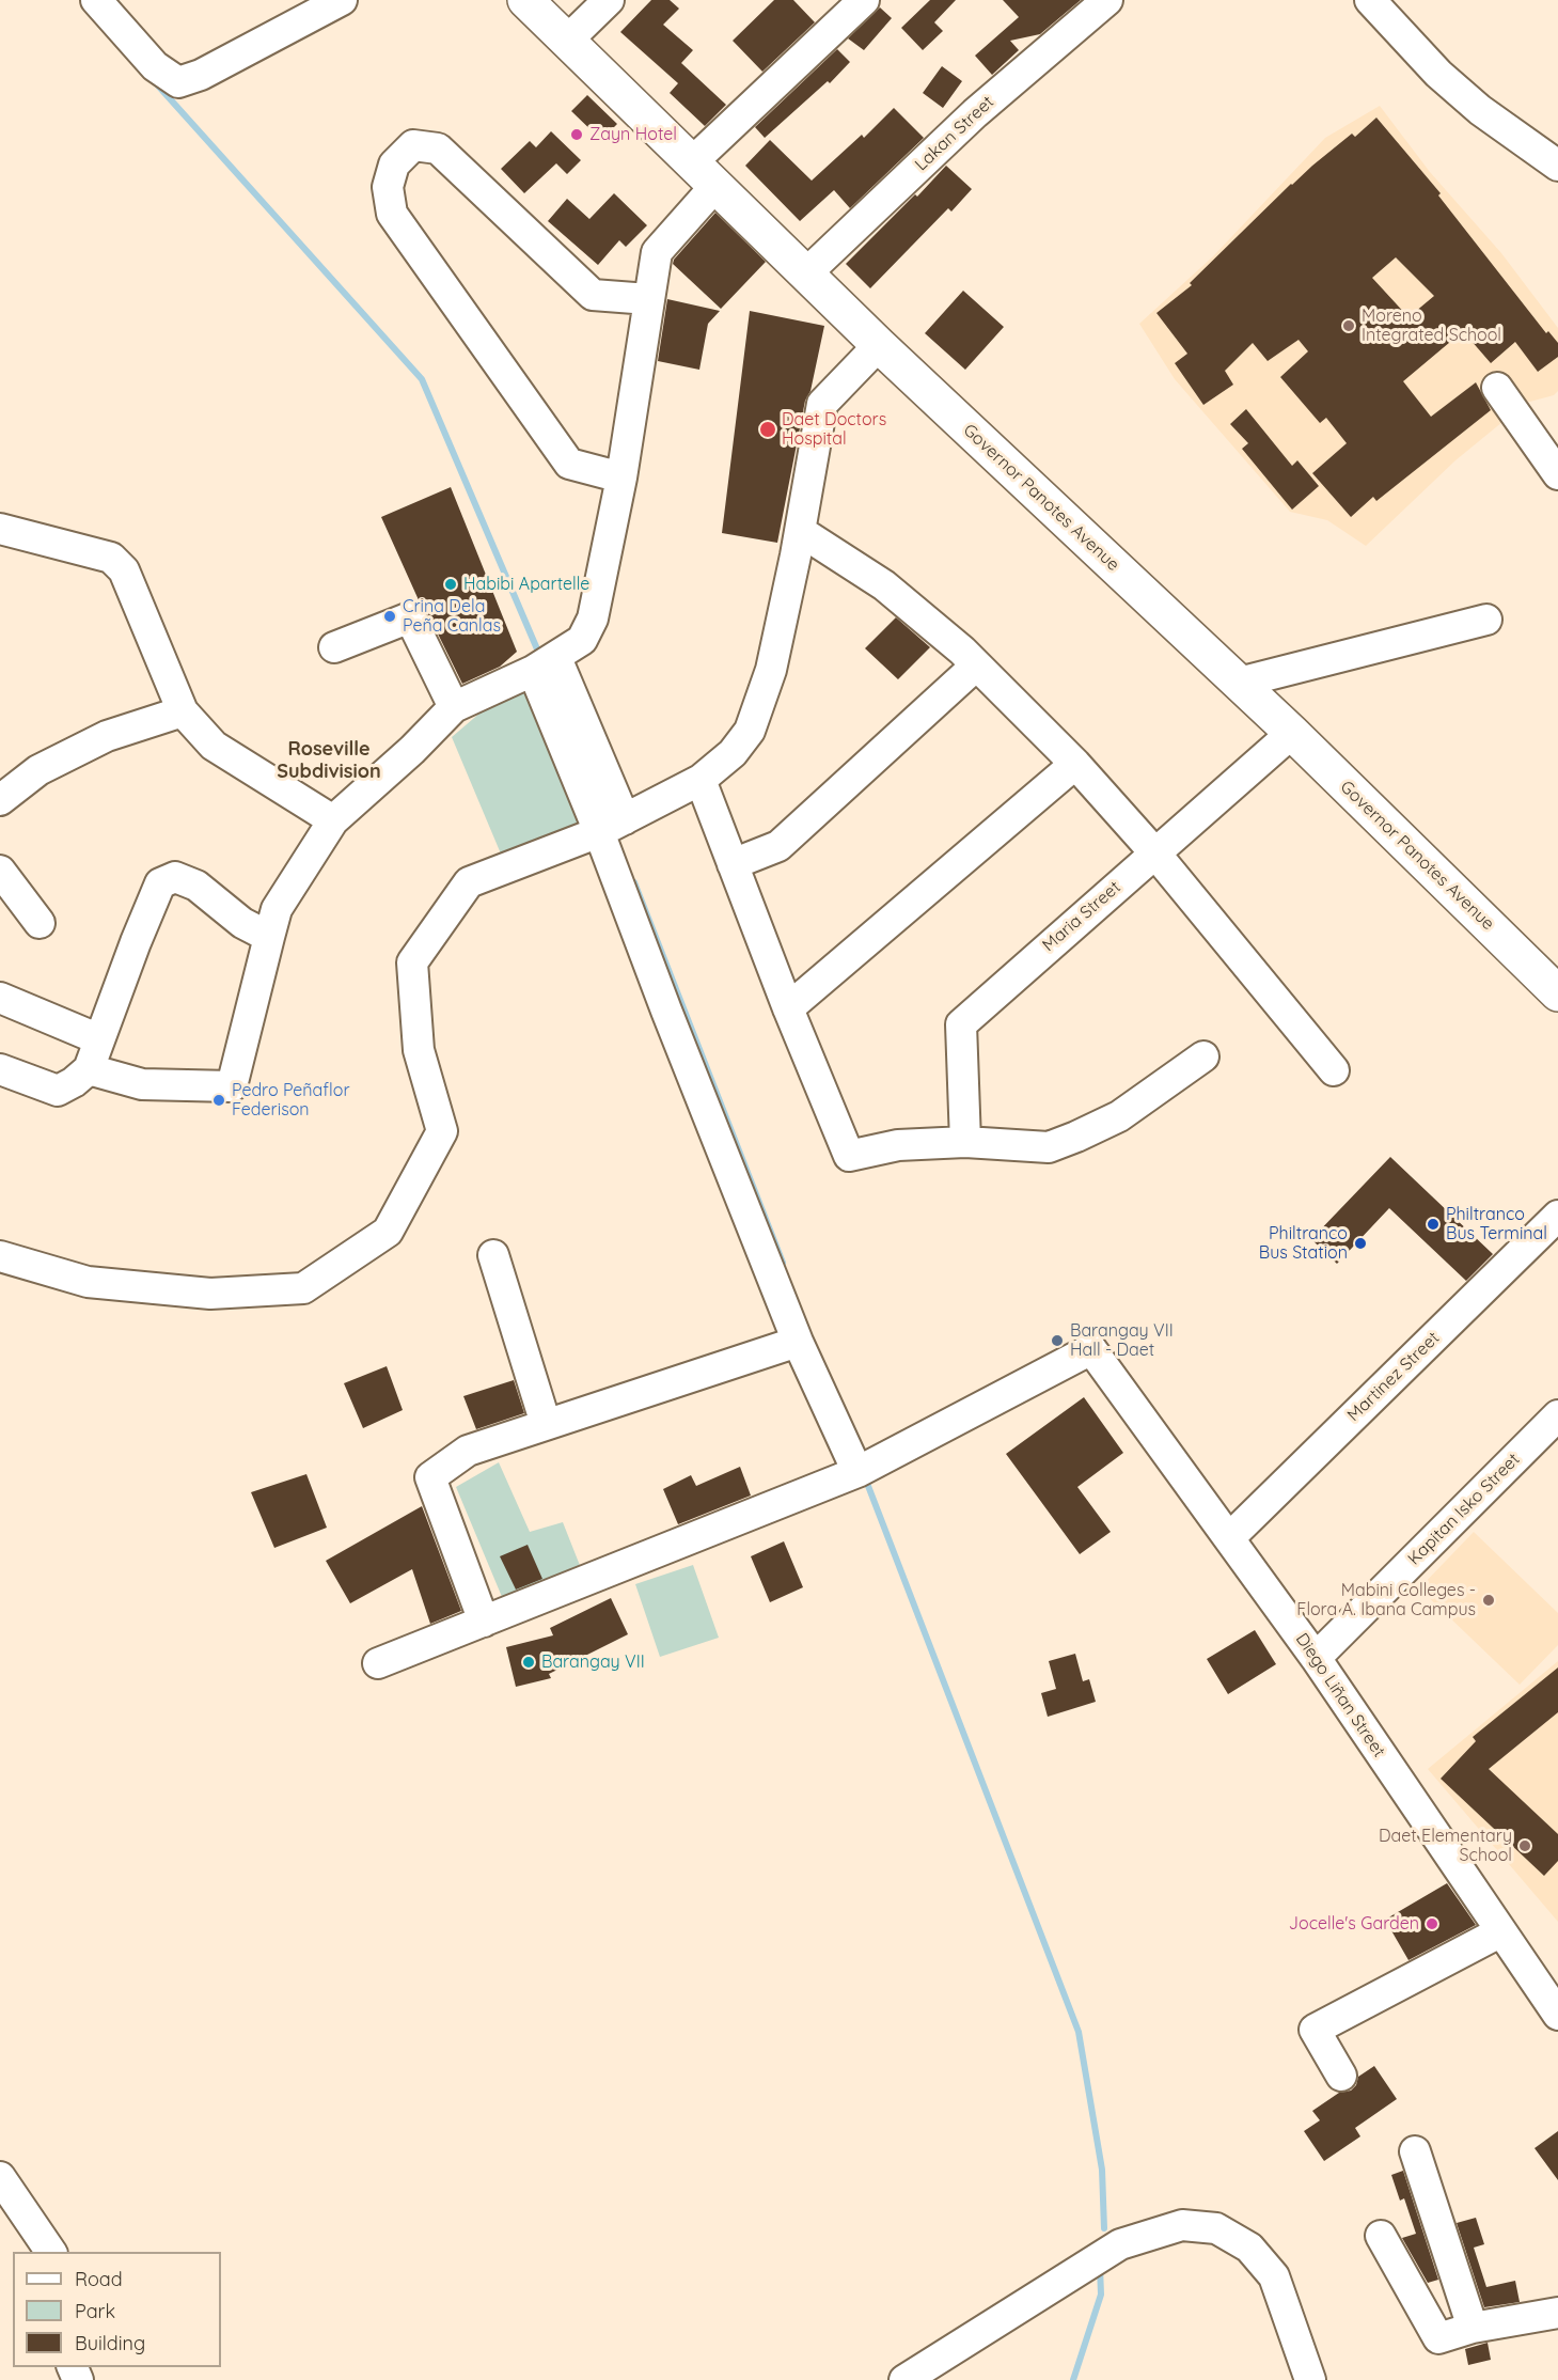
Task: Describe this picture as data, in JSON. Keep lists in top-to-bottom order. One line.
{"streets":{"main road":["Governor Panotes Avenue"],"street":["Lakan Street","Maria Street","Martinez Street","Kapitan Isko Street","Diego Liñan Street"]},"crossings":[["Lakan Street","Governor Panotes Avenue"],["Governor Panotes Avenue","Maria Street"],["Martinez Street","Diego Liñan Street"],["Kapitan Isko Street","Diego Liñan Street"]],"districts":["Roseville Subdivision"],"places":["Zayn Hotel","Moreno Integrated School","Daet Doctors Hospital","Habibi Apartelle","Crina Dela Peña Canlas","Pedro Peñaflor Federison","Philtranco Bus Terminal","Philtranco Bus Station","Barangay VII Hall - Daet","Mabini Colleges - Flora A. Ibana Campus","Barangay VII","Daet Elementary School","Jocelle's Garden"],"legend":["Road","Park","Building"]}
